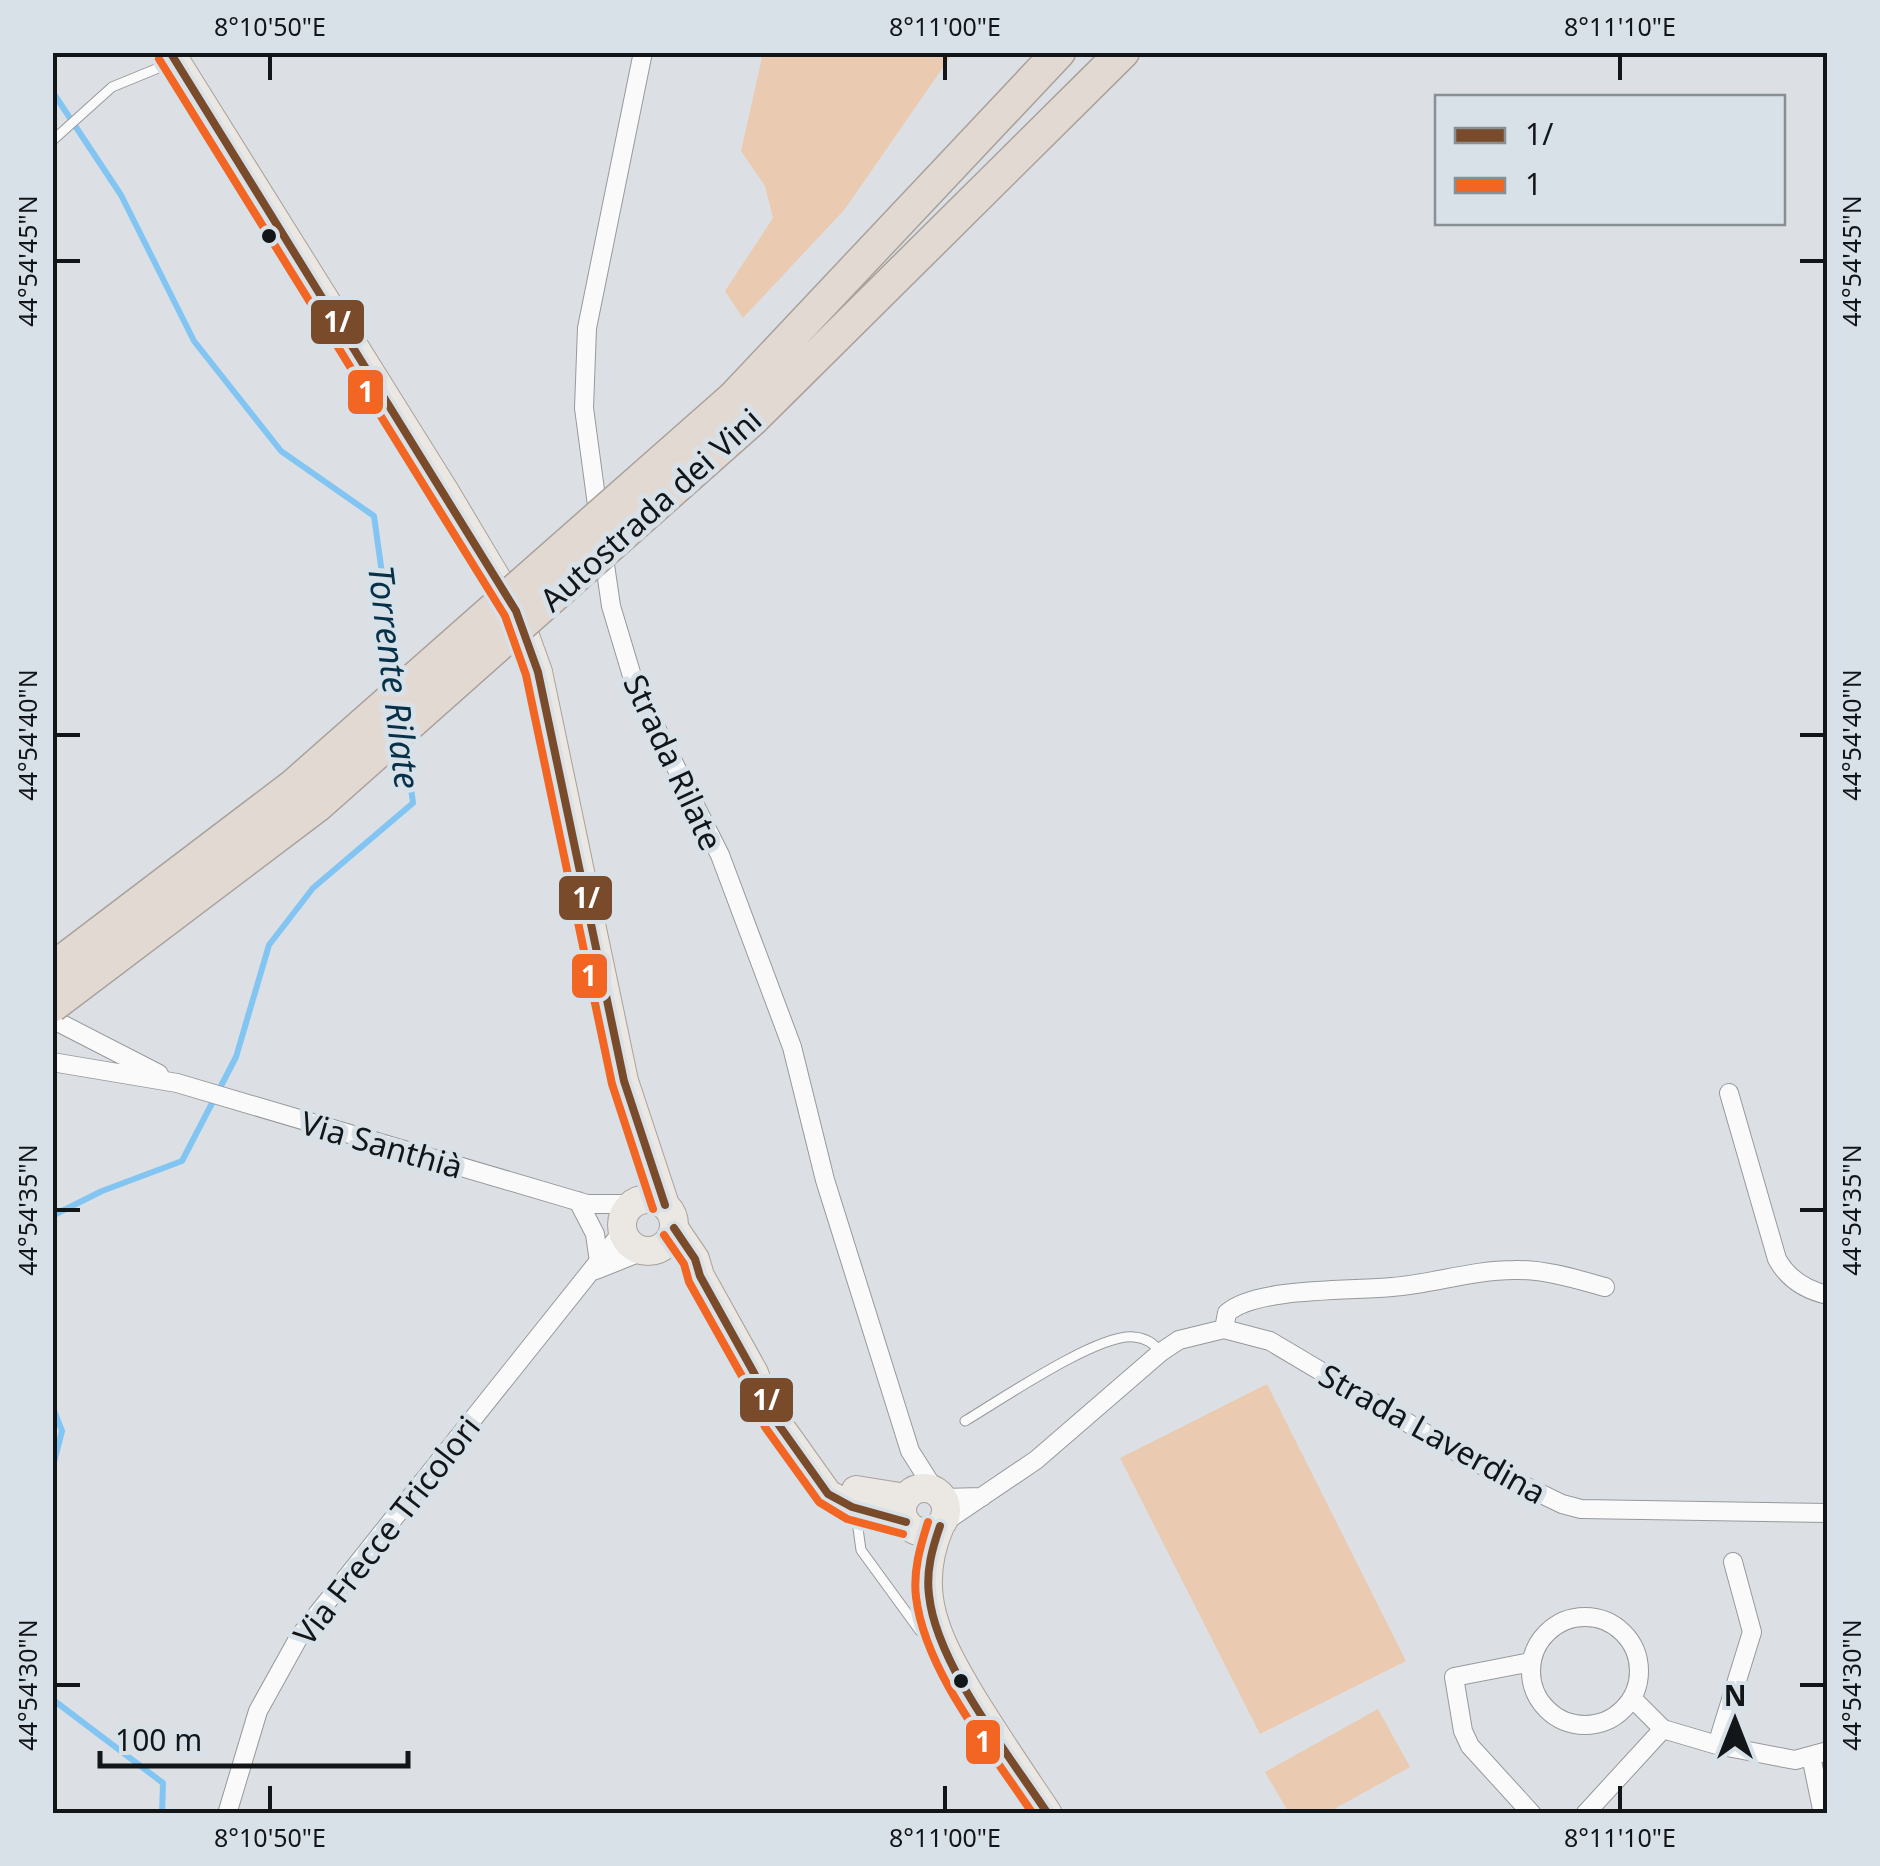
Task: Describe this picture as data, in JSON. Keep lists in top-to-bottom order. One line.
{"streets":{"highway":["Autostrada dei Vini"],"street":["Strada Rilate","Via Santhià","Strada Laverdina","Via Frecce Tricolori"]},"crossings":[["Via Santhià","Via Frecce Tricolori"]],"water":["Torrente Rilate"],"lines":["transit line 1/","transit line 1"],"legend":["1/","1"],"scale_bar":"100 m","north":"top","coordinates":["8°10'50\"E","8°11'00\"E","8°11'10\"E","44°54'45\"N","44°54'40\"N","44°54'35\"N","44°54'30\"N"]}
